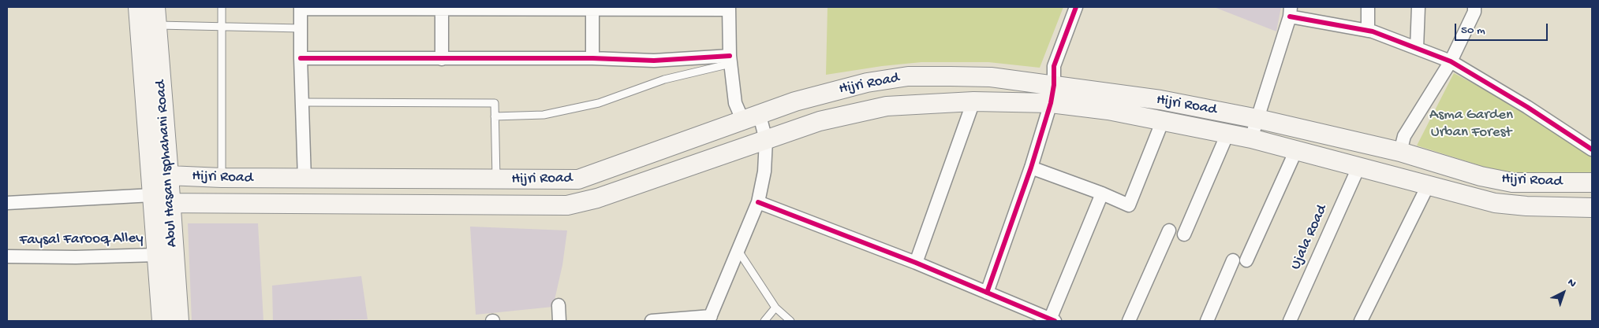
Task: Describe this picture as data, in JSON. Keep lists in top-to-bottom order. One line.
{"streets":{"main road":["Hijri Road","Abul Hasan Isphahani Road"],"street":["Ujala Road","Faysal Farooq Alley"]},"crossings":[["Hijri Road","Abul Hasan Isphahani Road"],["Hijri Road","Ujala Road"],["Abul Hasan Isphahani Road","Faysal Farooq Alley"]],"parks":["Asma Garden Urban Forest"],"scale_bar":"50 m","north":"top right"}
